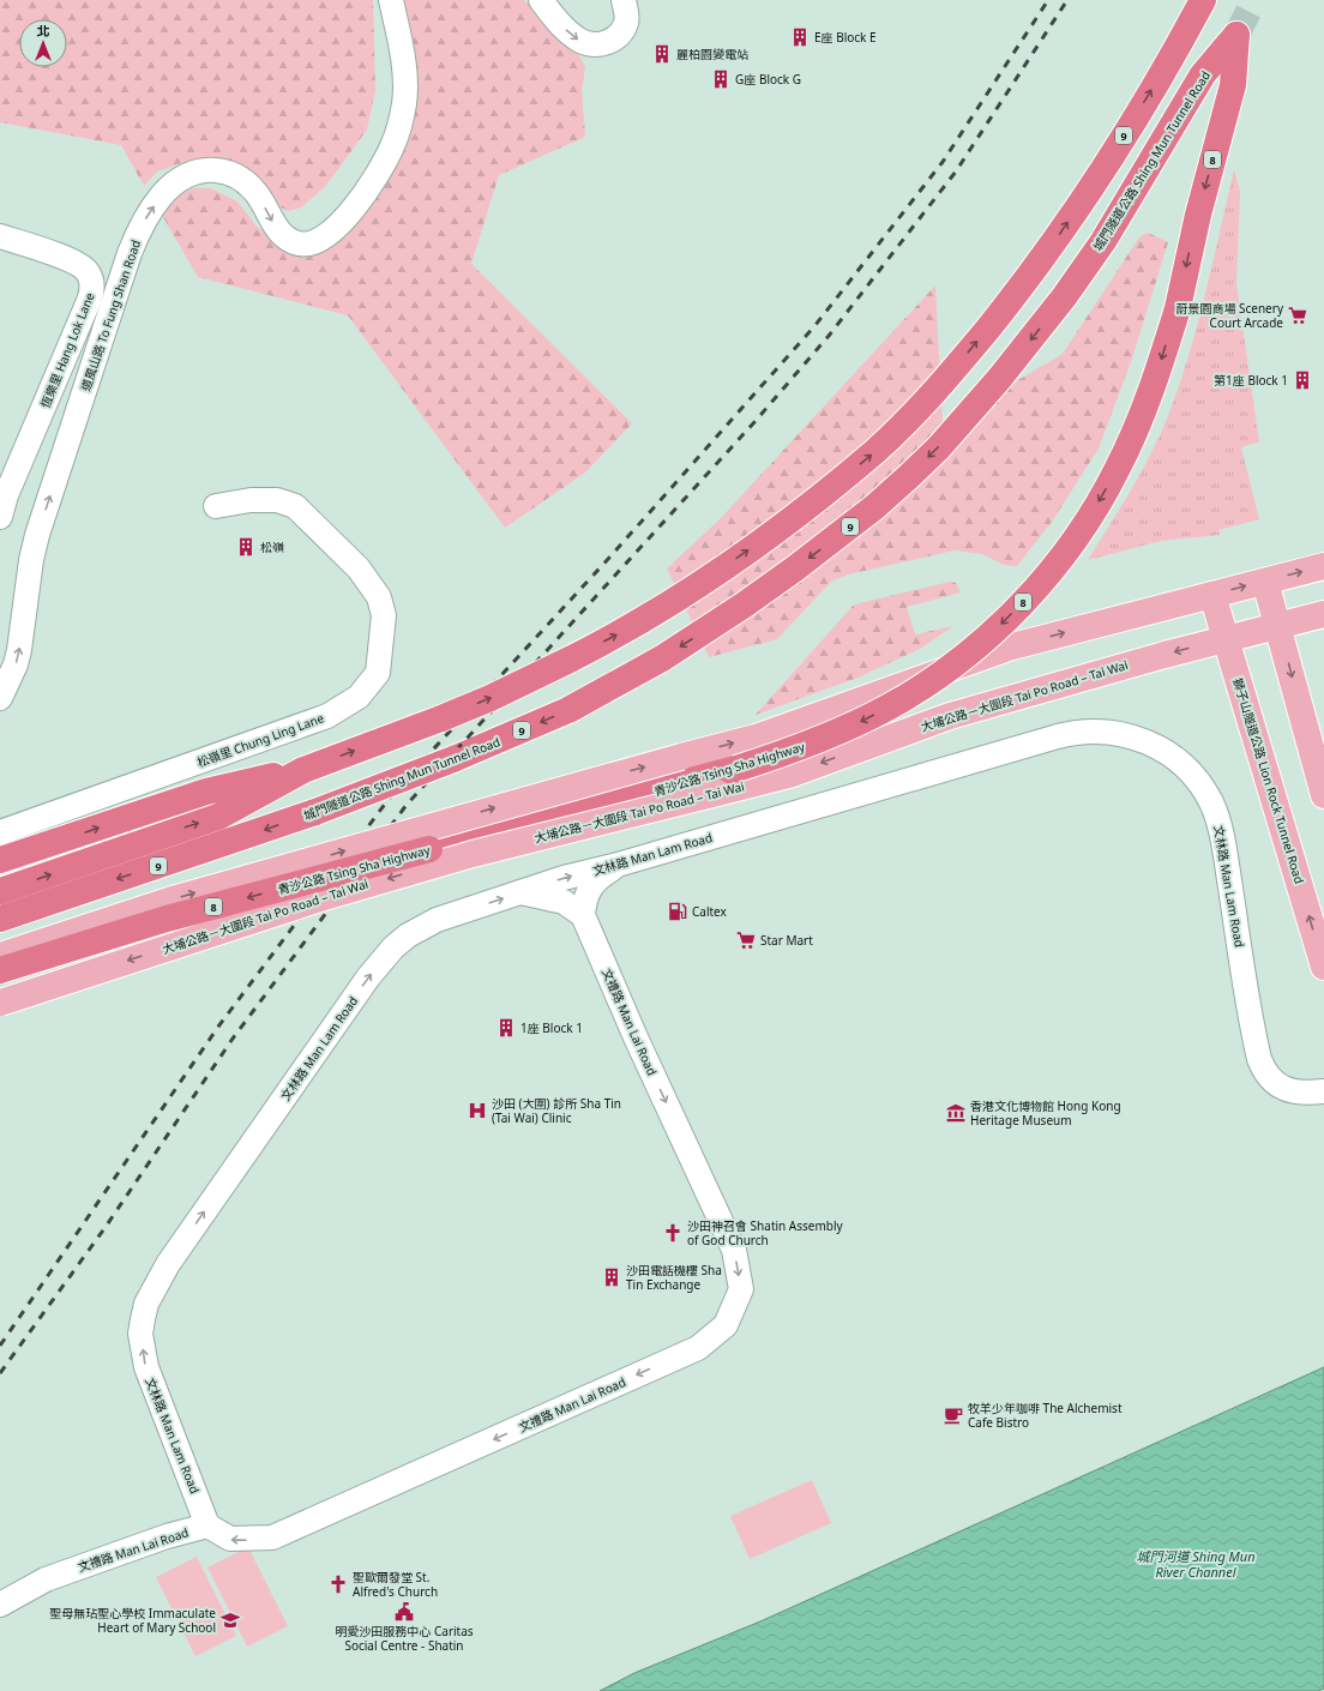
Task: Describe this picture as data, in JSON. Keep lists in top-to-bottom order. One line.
{"streets":{"highway":["9","8","城門隧道公路 Shing Mun Tunnel Road","青沙公路 Tsing Sha Highway"],"main road":["大埔公路－大圍段 Tai Po Road – Tai Wai","獅子山隧道公路 Lion Rock Tunnel Road"],"street":["道風山路 To Fung Shan Road","恆樂里 Hang Lok Lane","松嶺里 Chung Ling Lane","文林路 Man Lam Road","文禮路 Man Lai Road"]},"crossings":[["城門隧道公路 Shing Mun Tunnel Road","青沙公路 Tsing Sha Highway"],["大埔公路－大圍段 Tai Po Road – Tai Wai","獅子山隧道公路 Lion Rock Tunnel Road"],["文林路 Man Lam Road","文禮路 Man Lai Road"]],"one_way":["道風山路 To Fung Shan Road","文林路 Man Lam Road"],"water":["城門河道 Shing Mun River Channel"],"places":{"building":["E座 Block E","麗柏園變電站","G座 Block G","第1座 Block 1","松嶺","1座 Block 1","沙田電話機樓 Sha Tin Exchange"],"supermarket":["蔚景園商場 Scenery Court Arcade","Star Mart"],"fuel station":["Caltex"],"hospital":["沙田 (大圍) 診所 Sha Tin (Tai Wai) Clinic"],"museum":["香港文化博物館 Hong Kong Heritage Museum"],"church":["沙田神召會 Shatin Assembly of God Church","聖歐爾發堂 St. Alfred's Church"],"cafe":["牧羊少年咖啡 The Alchemist Cafe Bistro"],"public building":["明愛沙田服務中心 Caritas Social Centre - Shatin"],"school or university":["聖母無玷聖心學校 Immaculate Heart of Mary School"]},"north":"top"}
